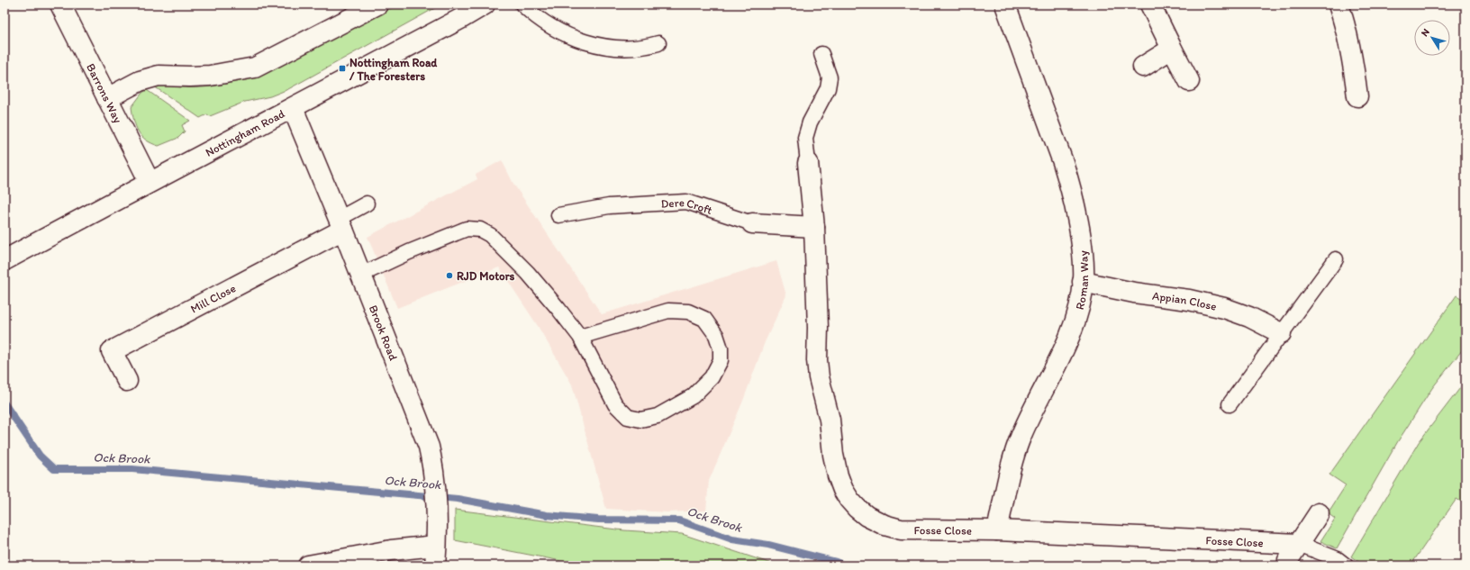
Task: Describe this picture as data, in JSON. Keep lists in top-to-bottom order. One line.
{"streets":{"street":["Barrons Way","Nottingham Road","Dere Croft","Roman Way","Mill Close","Appian Close","Brook Road","Fosse Close"]},"crossings":[["Barrons Way","Nottingham Road"],["Nottingham Road","Brook Road"],["Dere Croft","Fosse Close"],["Roman Way","Appian Close"],["Roman Way","Fosse Close"],["Mill Close","Brook Road"]],"water":["Ock Brook"],"places":{"transit":["Nottingham Road / The Foresters"],"other":["RJD Motors"]},"north":"top left"}
